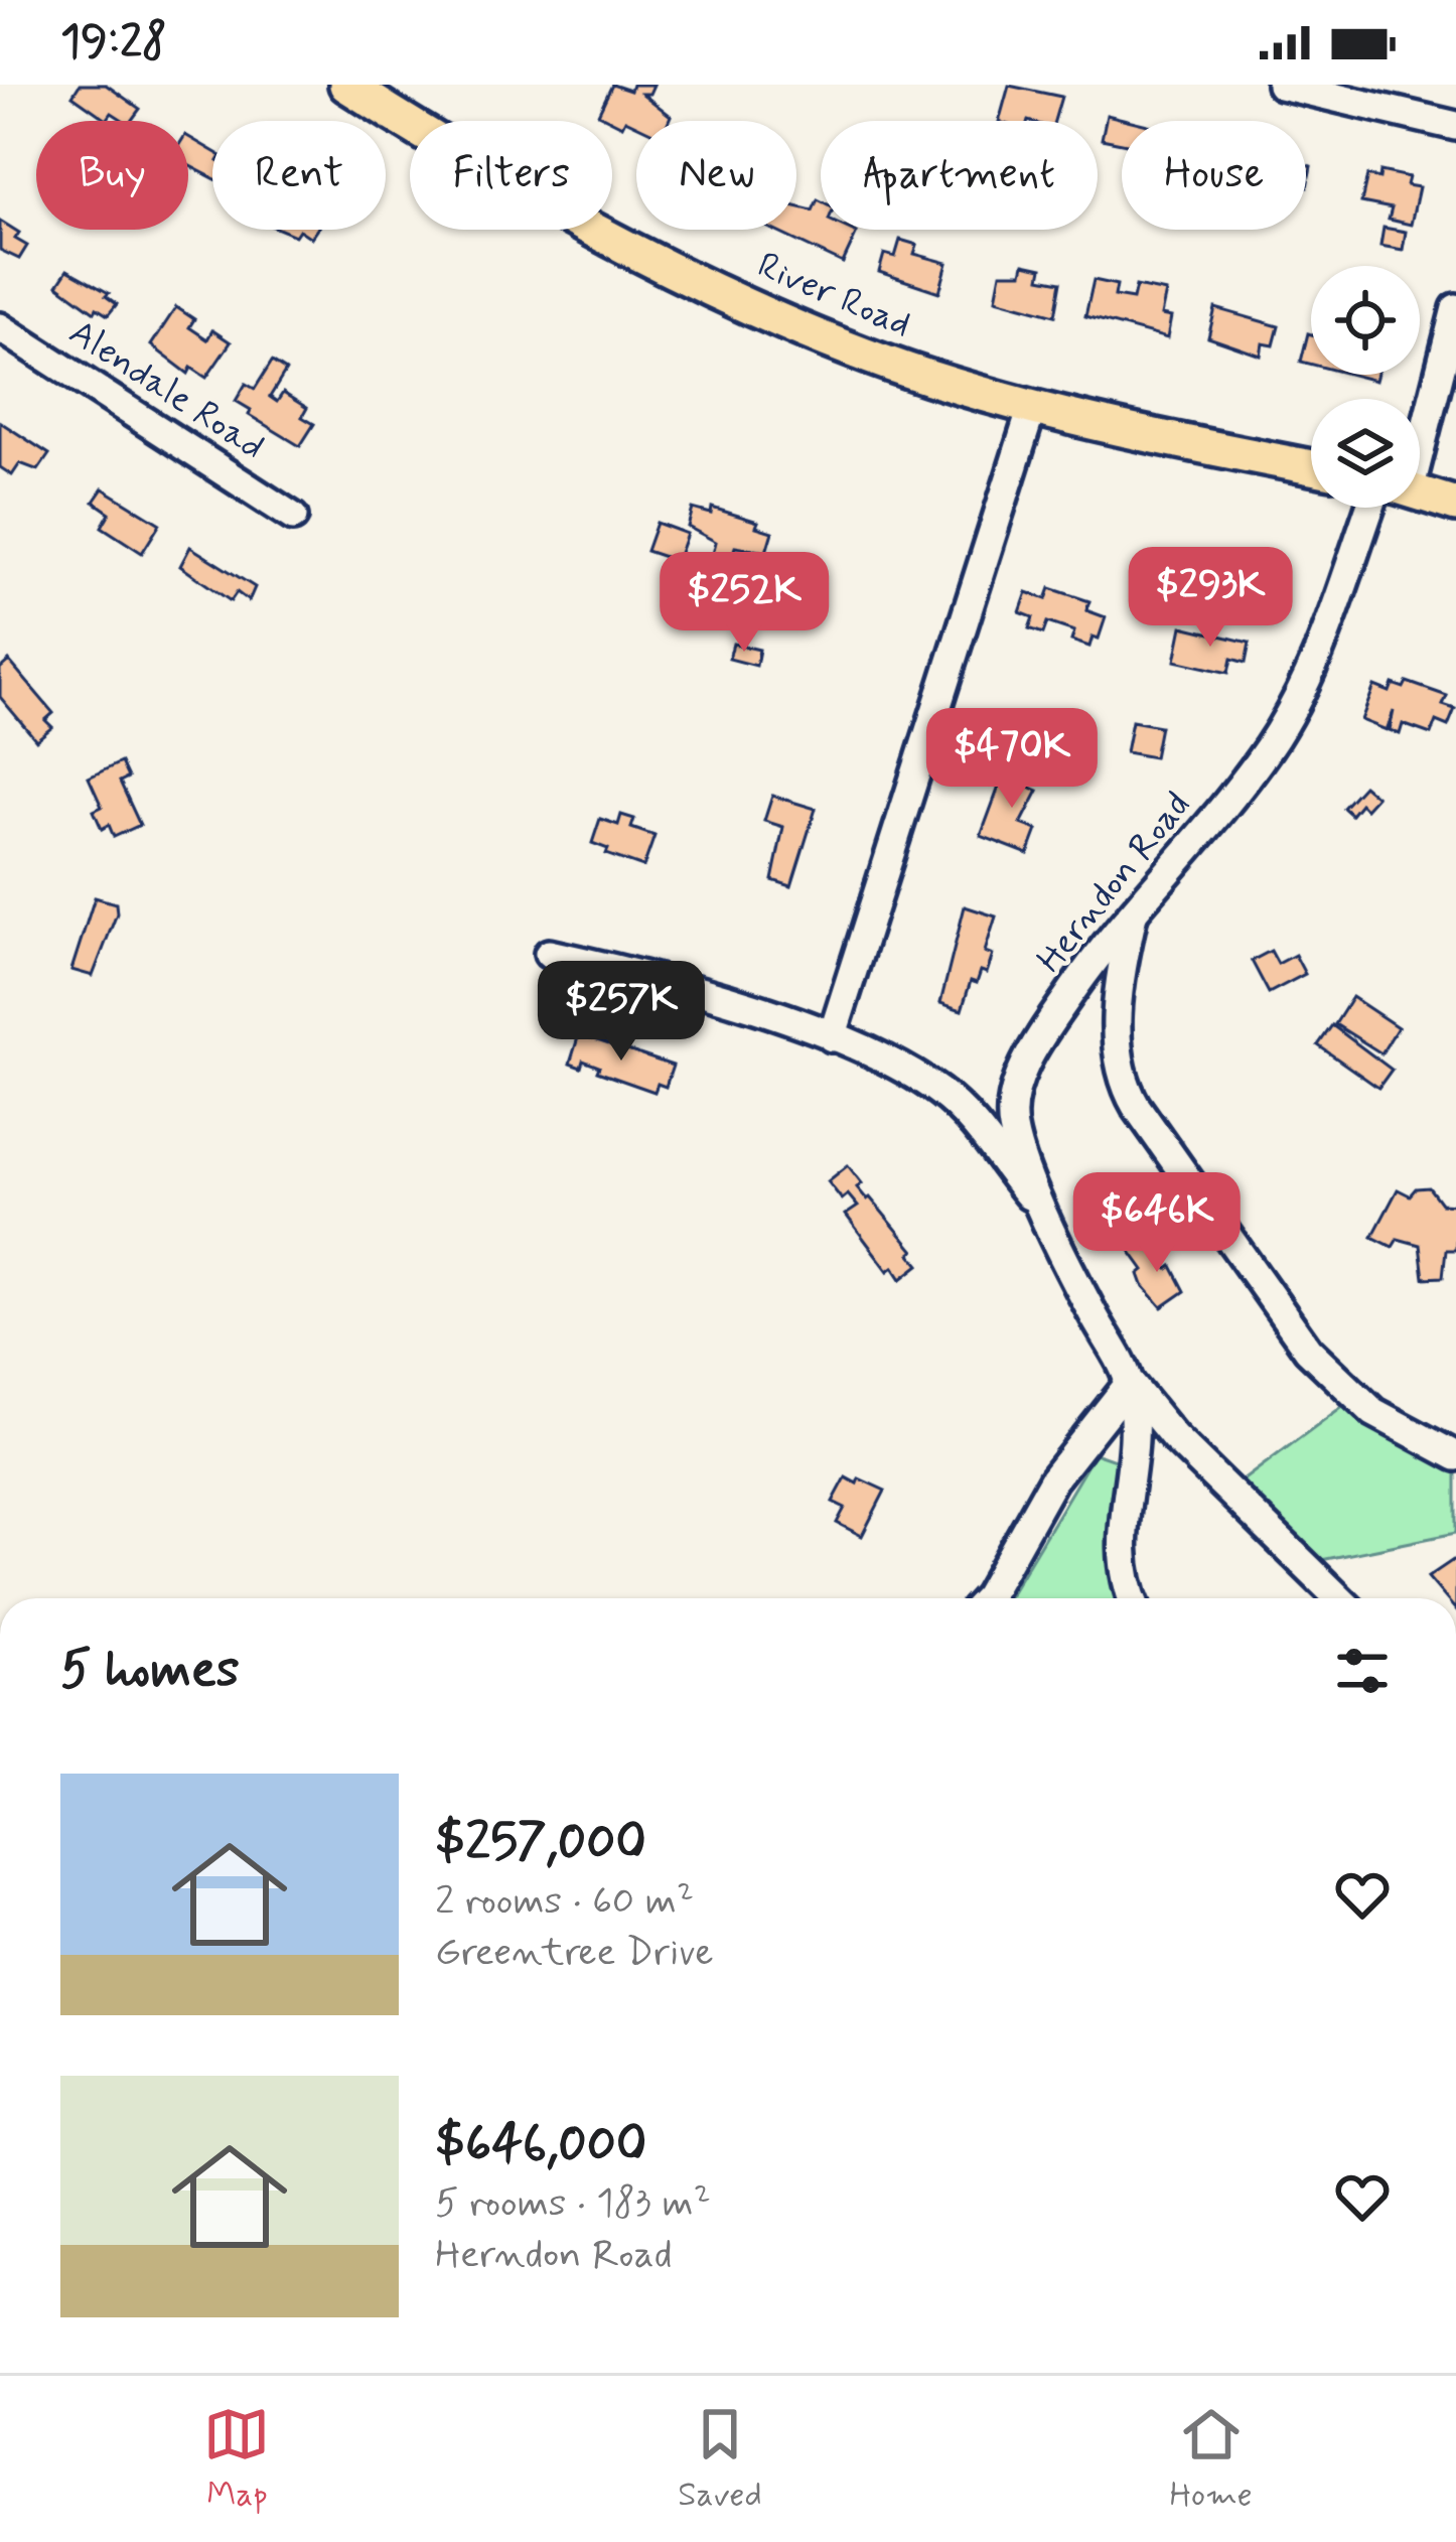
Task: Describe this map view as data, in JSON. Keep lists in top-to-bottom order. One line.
{"streets":{"main road":["River Road"],"street":["Alendale Road","Herndon Road"]},"page":{"status":"19:28","chip":["Buy","Rent","Filters","New","Apartment","House"],"price":["$293K","$252K","$470K","$257K","$646K"],"heading":"5 homes","list":[{"name":"$257,000","note":"2 rooms · 60 m² · Greentree Drive"},{"name":"$646,000","note":"5 rooms · 183 m² · Herndon Road"}],"tabs":["Map","Saved","Home"]}}
